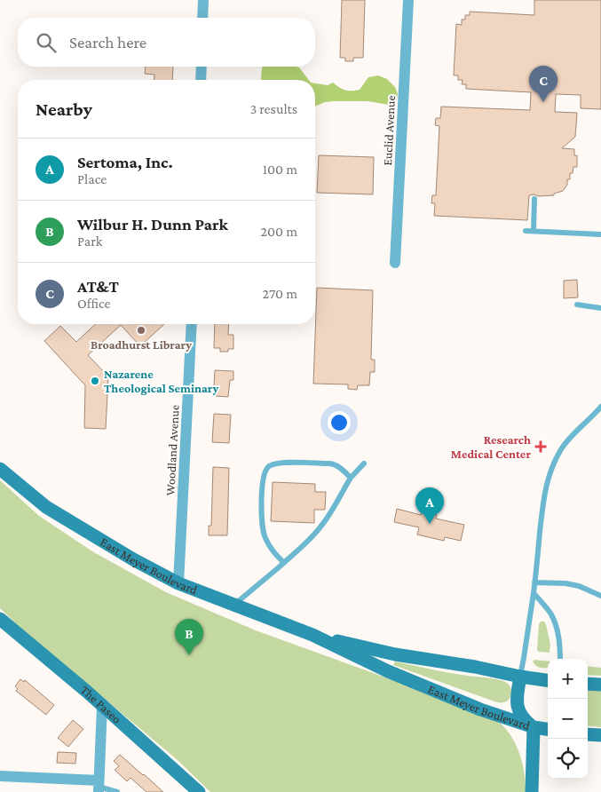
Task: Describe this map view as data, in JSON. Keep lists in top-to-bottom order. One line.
{"streets":{"main road":["East Meyer Boulevard","The Paseo"],"street":["Euclid Avenue","Woodland Avenue"]},"crossings":[["Woodland Avenue","East Meyer Boulevard"]],"places":{"other":["Broadhurst Library","Nazarene Theological Seminary"],"health":["Research Medical Center"]},"page":{"search":"Search here","pins":["C","A","B"],"heading":["Nearby","3 results"],"list":[{"mark":"A","name":"Sertoma, Inc.","note":"Place","value":"100 m"},{"mark":"B","name":"Wilbur H. Dunn Park","note":"Park","value":"200 m"},{"mark":"C","name":"AT&T","note":"Office","value":"270 m"}],"map_buttons":["+","−"]}}
